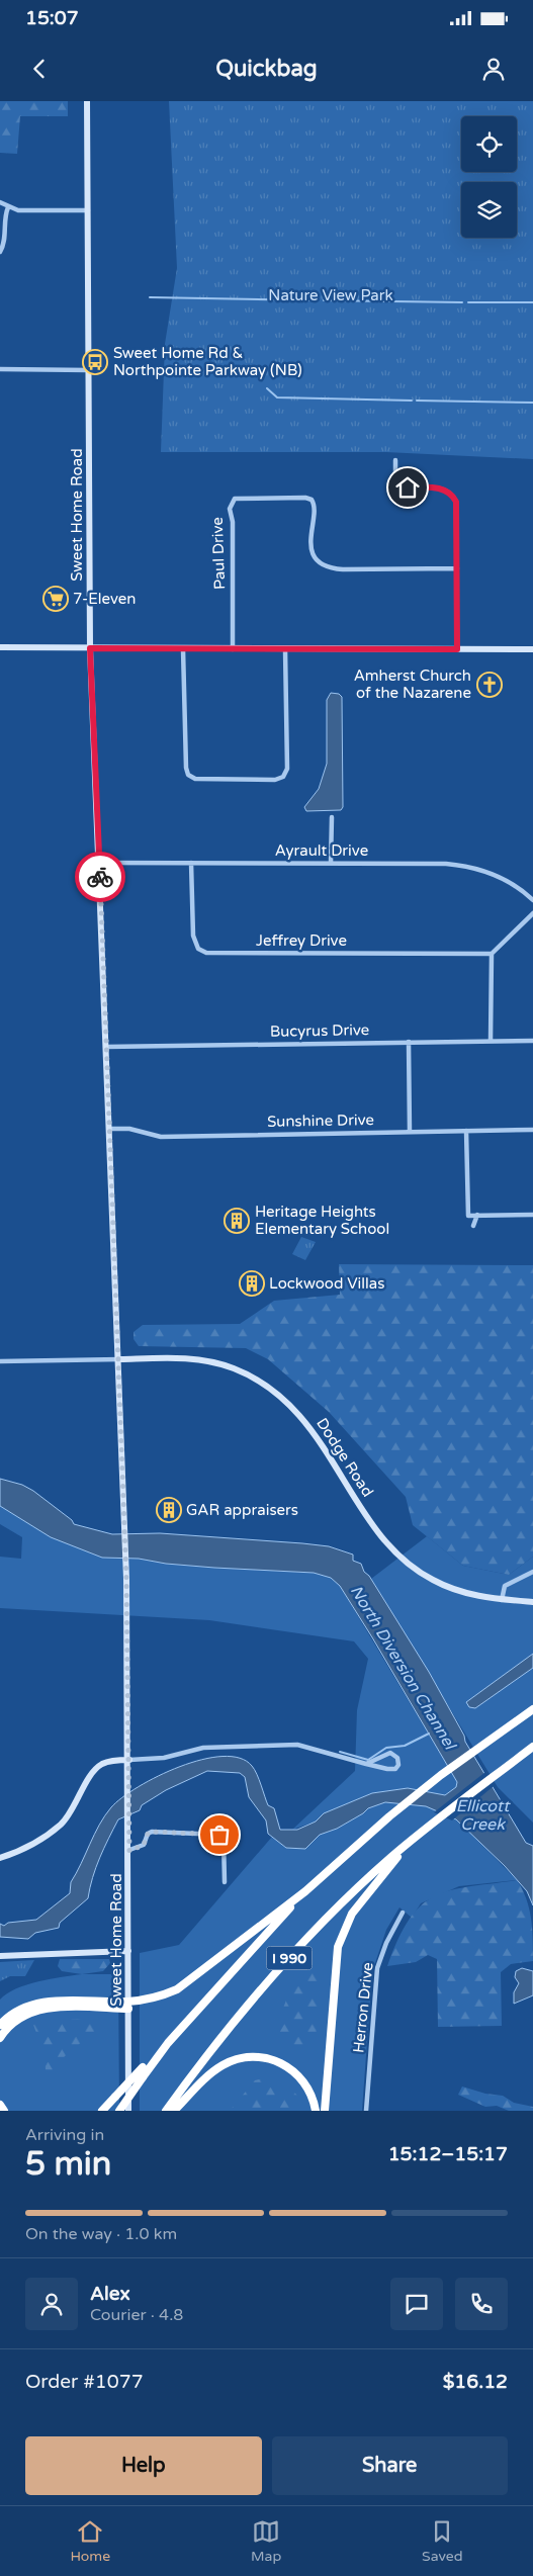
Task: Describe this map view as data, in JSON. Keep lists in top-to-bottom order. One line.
{"streets":{"highway":["I 990"],"main road":["Sweet Home Road","Dodge Road"],"street":["Paul Drive","Ayrault Drive","Jeffrey Drive","Bucyrus Drive","Sunshine Drive","Herron Drive"]},"crossings":[["Sweet Home Road","Ayrault Drive"],["Sweet Home Road","Bucyrus Drive"],["Sweet Home Road","Sunshine Drive"],["Sweet Home Road","Dodge Road"],["Ayrault Drive","Jeffrey Drive"]],"water":["North Diversion Channel","Ellicott Creek"],"parks":["Nature View Park"],"places":{"bus stop":["Sweet Home Rd & Northpointe Parkway (NB)"],"supermarket":["7-Eleven"],"church":["Amherst Church of the Nazarene"],"building":["Heritage Heights Elementary School","Lockwood Villas","GAR appraisers"]},"page":{"status":"15:07","header":"Quickbag","heading":["5 min","Arriving in","15:12–15:17"],"panel":["Alex","Courier · 4.8","Order #1077","$16.12"],"bar":"On the way · 1.0 km","buttons":["Help","Share"],"tabs":["Home","Map","Saved"]}}
